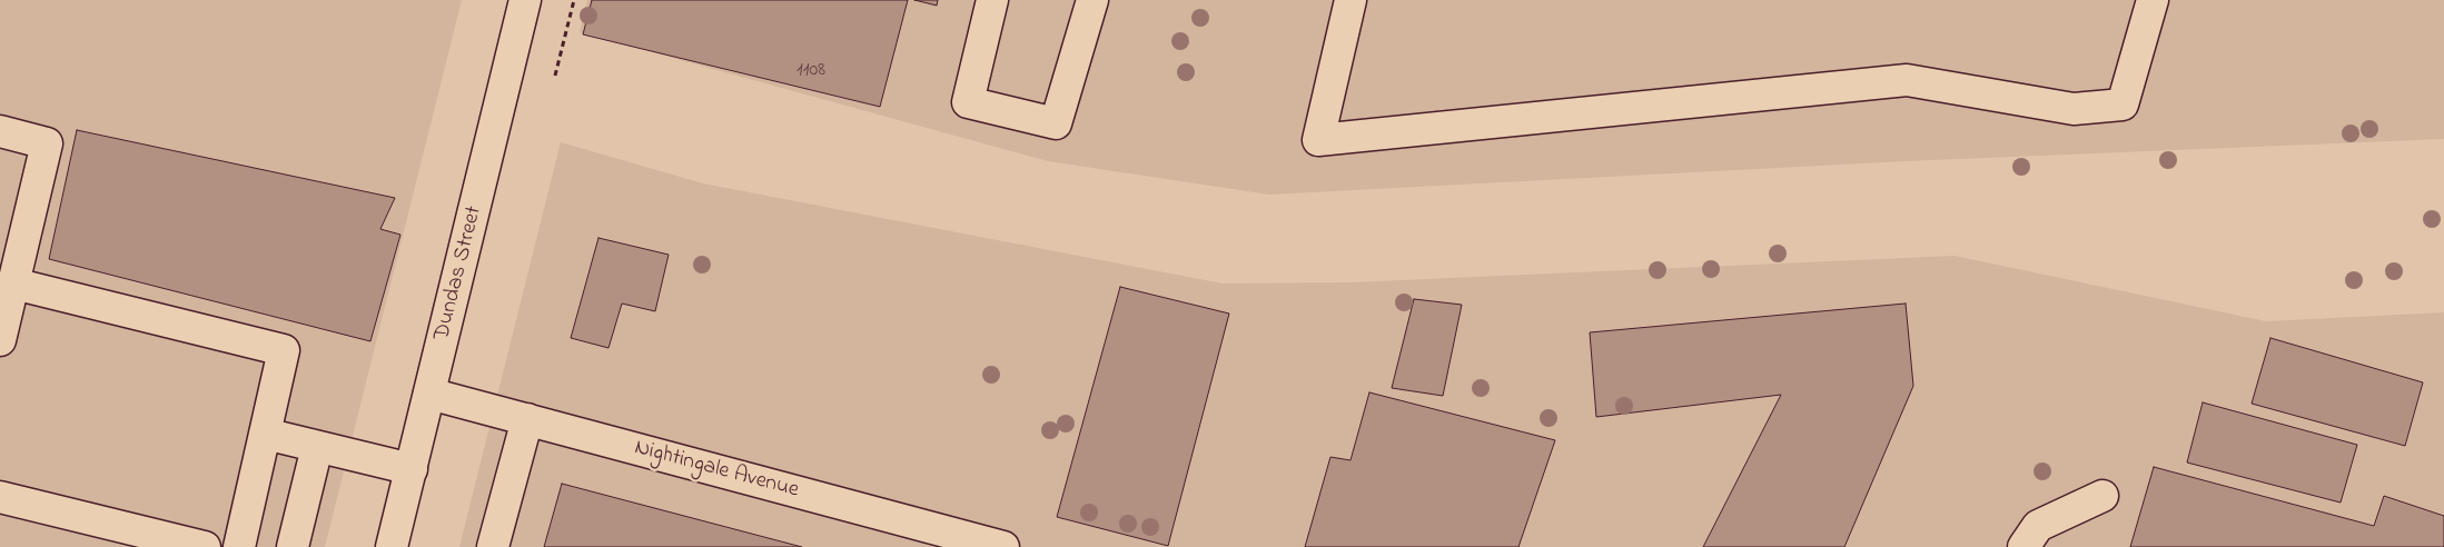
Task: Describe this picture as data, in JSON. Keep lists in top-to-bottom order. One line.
{"streets":{"street":["Dundas Street","Nightingale Avenue"]},"crossings":[["Dundas Street","Nightingale Avenue"]],"house_numbers":["1108"]}
